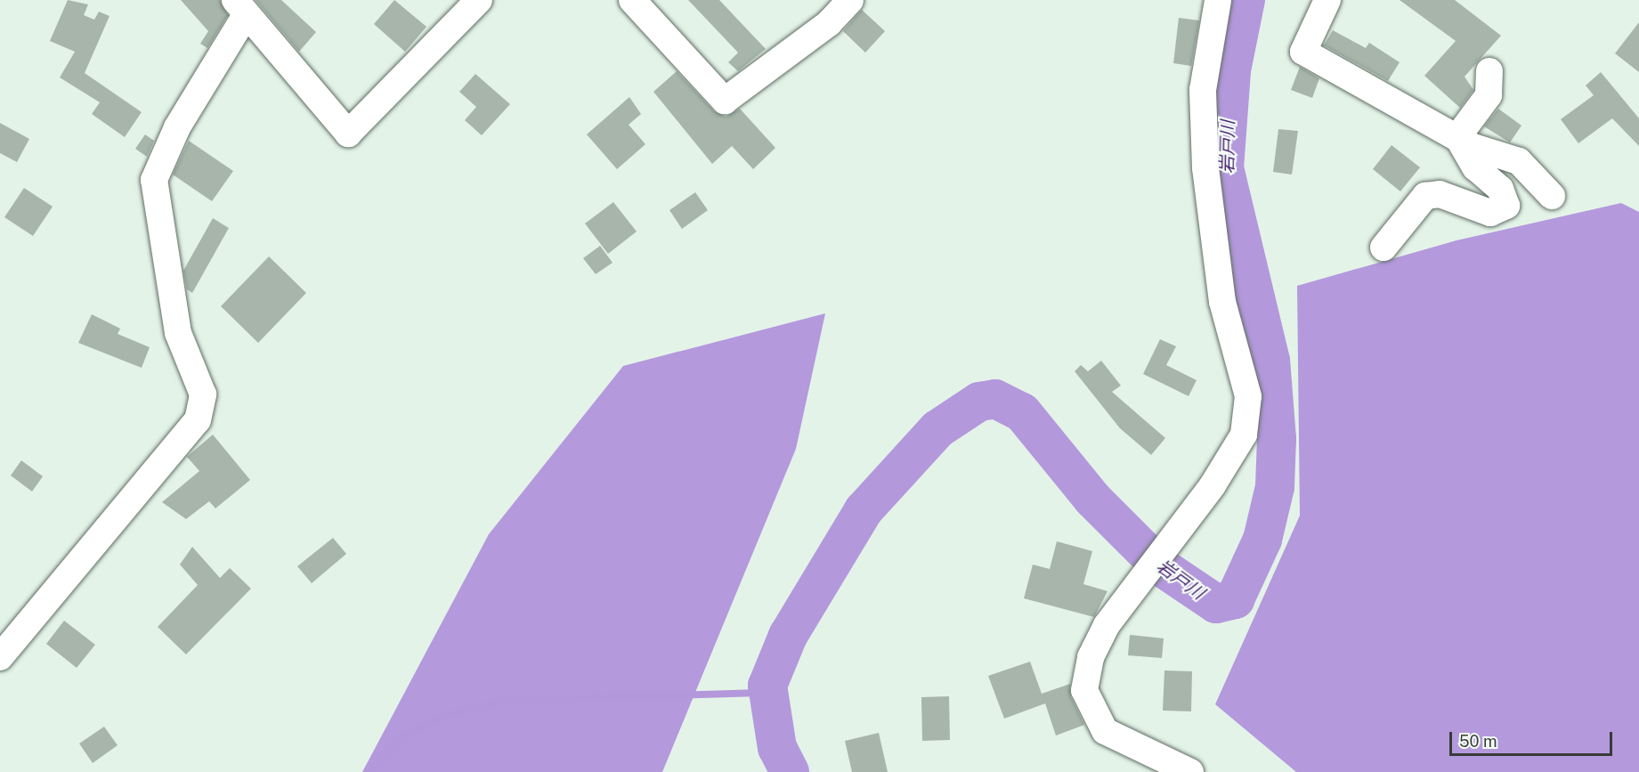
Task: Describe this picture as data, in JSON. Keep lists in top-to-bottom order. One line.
{"water":["岩戸川"],"scale_bar":"50 m"}
